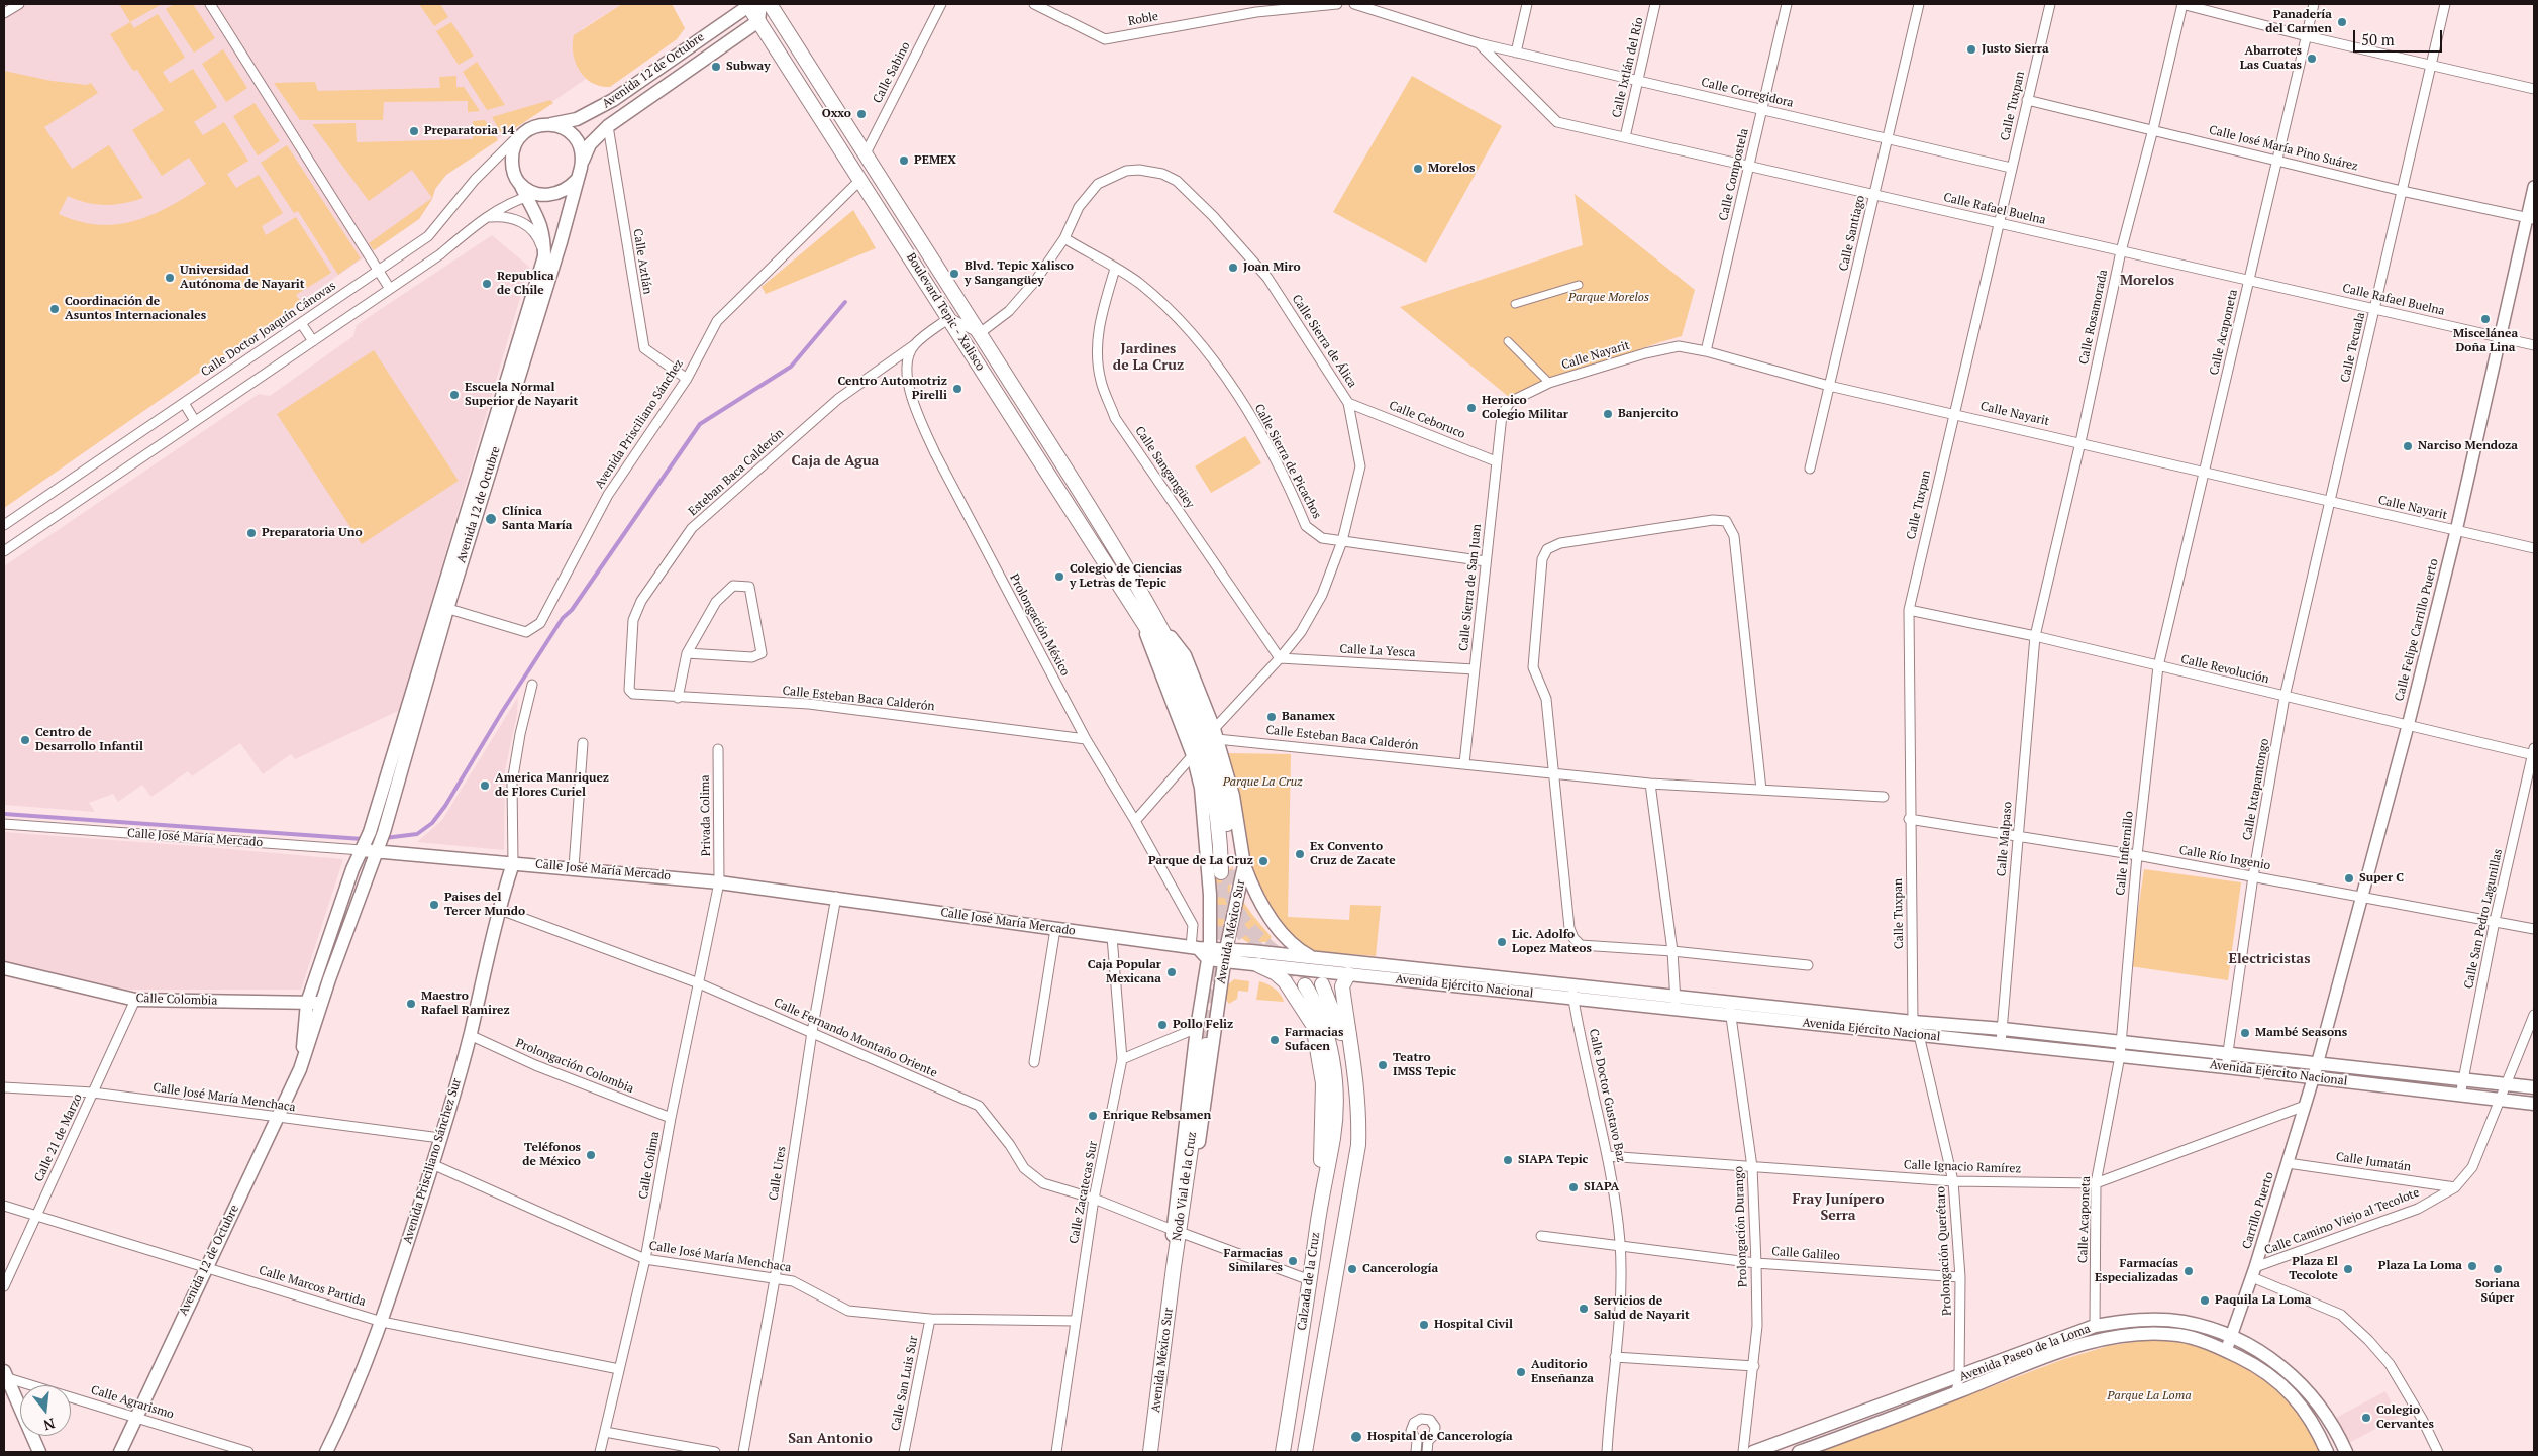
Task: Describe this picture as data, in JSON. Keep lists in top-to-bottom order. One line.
{"streets":{"main road":["Avenida 12 de Octubre","Boulevard Tepic - Xalisco","Calle José María Mercado","Avenida México Sur","Avenida Ejército Nacional","Calle Colombia","Avenida Prisciliano Sánchez Sur","Nodo Vial de la Cruz","Calzada de la Cruz","Avenida Paseo de la Loma"],"street":["Roble","Calle Ixtlán del Río","Calle Sabino","Calle Corregidora","Calle Tuxpan","Calle José María Pino Suárez","Calle Compostela","Calle Rafael Buelna","Calle Santiago","Calle Aztlán","Calle Rosamorada","Calle Doctor Joaquín Cánovas","Calle Acaponeta","Calle Sierra de Álica","Calle Tecuala","Calle Nayarit","Calle Ceboruco","Avenida Prisciliano Sánchez","Calle Sierra de Picachos","Calle Sangangüey","Esteban Baca Calderón","Calle Sierra de San Juan","Prolongación México","Calle Felipe Carrillo Puerto","Calle La Yesca","Calle Revolución","Calle Esteban Baca Calderón","Calle Ixtapantongo","Privada Colima","Calle Malpaso","Calle Infiernillo","Calle Río Ingenio","Calle San Pedro Lagunillas","Calle Fernando Montaño Oriente","Prolongación Colombia","Calle Doctor Gustavo Baz","Calle José María Menchaca","Calle 21 de Marzo","Calle Jumatán","Calle Colima","Calle Ignacio Ramírez","Calle Ures","Calle Zacatecas Sur","Carrillo Puerto","Calle Camino Viejo al Tecolote","Prolongación Durango","Prolongación Querétaro","Calle Galileo","Calle Marcos Partida","Calle San Luis Sur","Calle Agrarismo"]},"crossings":[["Calle Ixtlán del Río","Calle Corregidora"],["Calle Ixtlán del Río","Calle Rafael Buelna"],["Avenida 12 de Octubre","Calle Aztlán"],["Avenida 12 de Octubre","Boulevard Tepic - Xalisco"],["Avenida 12 de Octubre","Calle Doctor Joaquín Cánovas"],["Avenida 12 de Octubre","Avenida Prisciliano Sánchez"],["Avenida 12 de Octubre","Calle José María Mercado"],["Avenida 12 de Octubre","Calle Colombia"],["Avenida 12 de Octubre","Calle José María Menchaca"],["Avenida 12 de Octubre","Calle Marcos Partida"],["Avenida 12 de Octubre","Calle Agrarismo"],["Calle Sabino","Boulevard Tepic - Xalisco"],["Calle Corregidora","Calle Tuxpan"],["Calle Corregidora","Calle Compostela"],["Calle Corregidora","Calle Rafael Buelna"],["Calle Corregidora","Calle Santiago"],["Calle Tuxpan","Calle José María Pino Suárez"],["Calle Tuxpan","Calle Rafael Buelna"],["Calle Tuxpan","Calle Nayarit"],["Calle Tuxpan","Calle Revolución"],["Calle Tuxpan","Calle Río Ingenio"],["Calle Tuxpan","Avenida Ejército Nacional"],["Calle Tuxpan","Prolongación Querétaro"],["Calle José María Pino Suárez","Calle Rosamorada"],["Calle José María Pino Suárez","Calle Acaponeta"],["Calle José María Pino Suárez","Calle Tecuala"],["Calle José María Pino Suárez","Calle Felipe Carrillo Puerto"],["Calle Compostela","Calle Rafael Buelna"],["Calle Compostela","Calle Nayarit"],["Calle Rafael Buelna","Calle Santiago"],["Calle Rafael Buelna","Calle Rosamorada"],["Calle Rafael Buelna","Calle Acaponeta"],["Calle Rafael Buelna","Calle Tecuala"],["Calle Rafael Buelna","Calle Felipe Carrillo Puerto"],["Calle Santiago","Calle Nayarit"],["Calle Aztlán","Avenida Prisciliano Sánchez"],["Boulevard Tepic - Xalisco","Calle Sierra de Álica"],["Boulevard Tepic - Xalisco","Avenida Prisciliano Sánchez"],["Boulevard Tepic - Xalisco","Avenida México Sur"],["Calle Rosamorada","Calle Nayarit"],["Calle Rosamorada","Calle Revolución"],["Calle Rosamorada","Calle Malpaso"],["Calle Acaponeta","Calle Nayarit"],["Calle Acaponeta","Calle Revolución"],["Calle Acaponeta","Calle Infiernillo"],["Calle Acaponeta","Avenida Ejército Nacional"],["Calle Acaponeta","Calle Ignacio Ramírez"],["Calle Acaponeta","Avenida Paseo de la Loma"],["Calle Sierra de Álica","Calle Ceboruco"],["Calle Sierra de Álica","Calle Sierra de Picachos"],["Calle Sierra de Álica","Calle Sangangüey"],["Calle Sierra de Álica","Calle La Yesca"],["Calle Sierra de Álica","Calle Esteban Baca Calderón"],["Calle Sierra de Álica","Avenida México Sur"],["Calle Tecuala","Calle Nayarit"],["Calle Tecuala","Calle Revolución"],["Calle Tecuala","Calle Ixtapantongo"],["Calle Nayarit","Calle Sierra de San Juan"],["Calle Nayarit","Calle Felipe Carrillo Puerto"],["Calle Ceboruco","Calle Sierra de San Juan"],["Calle Sierra de Picachos","Calle Sangangüey"],["Calle Sierra de Picachos","Calle Sierra de San Juan"],["Calle Sangangüey","Calle La Yesca"],["Esteban Baca Calderón","Prolongación México"],["Esteban Baca Calderón","Calle Esteban Baca Calderón"],["Calle Sierra de San Juan","Calle La Yesca"],["Calle Sierra de San Juan","Calle Esteban Baca Calderón"],["Prolongación México","Calle Esteban Baca Calderón"],["Prolongación México","Calle José María Mercado"],["Prolongación México","Avenida México Sur"],["Prolongación México","Avenida Ejército Nacional"],["Calle Felipe Carrillo Puerto","Calle Revolución"],["Calle Felipe Carrillo Puerto","Calle Río Ingenio"],["Calle Felipe Carrillo Puerto","Avenida Ejército Nacional"],["Calle Felipe Carrillo Puerto","Carrillo Puerto"],["Calle Revolución","Calle Ixtapantongo"],["Calle Revolución","Calle Malpaso"],["Calle Revolución","Calle Infiernillo"],["Calle Revolución","Calle San Pedro Lagunillas"],["Calle Esteban Baca Calderón","Avenida México Sur"],["Calle Ixtapantongo","Calle Río Ingenio"],["Calle Ixtapantongo","Avenida Ejército Nacional"],["Privada Colima","Calle José María Mercado"],["Privada Colima","Calle Colima"],["Calle José María Mercado","Avenida México Sur"],["Calle José María Mercado","Avenida Ejército Nacional"],["Calle José María Mercado","Avenida Prisciliano Sánchez Sur"],["Calle José María Mercado","Calle Colima"],["Calle José María Mercado","Calle Ures"],["Calle José María Mercado","Calle Zacatecas Sur"],["Calle Malpaso","Calle Río Ingenio"],["Calle Malpaso","Avenida Ejército Nacional"],["Calle Infiernillo","Calle Río Ingenio"],["Calle Infiernillo","Avenida Ejército Nacional"],["Calle Río Ingenio","Calle San Pedro Lagunillas"],["Calle San Pedro Lagunillas","Avenida Ejército Nacional"],["Avenida México Sur","Avenida Ejército Nacional"],["Avenida México Sur","Calle Fernando Montaño Oriente"],["Avenida México Sur","Nodo Vial de la Cruz"],["Avenida Ejército Nacional","Calle Doctor Gustavo Baz"],["Avenida Ejército Nacional","Carrillo Puerto"],["Avenida Ejército Nacional","Calle Camino Viejo al Tecolote"],["Avenida Ejército Nacional","Prolongación Durango"],["Avenida Ejército Nacional","Prolongación Querétaro"],["Calle Colombia","Calle 21 de Marzo"],["Calle Fernando Montaño Oriente","Avenida Prisciliano Sánchez Sur"],["Calle Fernando Montaño Oriente","Calle Colima"],["Calle Fernando Montaño Oriente","Calle Ures"],["Calle Fernando Montaño Oriente","Calle Zacatecas Sur"],["Calle Fernando Montaño Oriente","Calzada de la Cruz"],["Prolongación Colombia","Avenida Prisciliano Sánchez Sur"],["Prolongación Colombia","Calle Colima"],["Calle Doctor Gustavo Baz","Calle Ignacio Ramírez"],["Calle Doctor Gustavo Baz","Calle Galileo"],["Calle José María Menchaca","Calle 21 de Marzo"],["Calle José María Menchaca","Avenida Prisciliano Sánchez Sur"],["Calle José María Menchaca","Calle Colima"],["Calle José María Menchaca","Calle Ures"],["Calle José María Menchaca","Calle Zacatecas Sur"],["Calle José María Menchaca","Calle San Luis Sur"],["Calle 21 de Marzo","Calle Marcos Partida"],["Avenida Prisciliano Sánchez Sur","Calle Marcos Partida"],["Calle Jumatán","Carrillo Puerto"],["Calle Jumatán","Calle Camino Viejo al Tecolote"],["Calle Colima","Calle Marcos Partida"],["Calle Ignacio Ramírez","Carrillo Puerto"],["Calle Ignacio Ramírez","Prolongación Durango"],["Calle Ignacio Ramírez","Prolongación Querétaro"],["Carrillo Puerto","Calle Camino Viejo al Tecolote"],["Carrillo Puerto","Avenida Paseo de la Loma"],["Prolongación Durango","Calle Galileo"],["Prolongación Querétaro","Calle Galileo"],["Prolongación Querétaro","Avenida Paseo de la Loma"]],"districts":["Morelos","Jardines de La Cruz","Caja de Agua","Electricistas","Fray Junípero Serra","San Antonio"],"parks":["Parque Morelos","Parque La Cruz","Parque La Loma"],"places":["Panadería del Carmen","Justo Sierra","Abarrotes Las Cuatas","Subway","Oxxo","Preparatoria 14","PEMEX","Morelos","Joan Miro","Blvd. Tepic Xalisco y Sangangüey","Universidad Autónoma de Nayarit","Republica de Chile","Coordinación de Asuntos Internacionales","Miscelánea Doña Lina","Centro Automotriz Pirelli","Escuela Normal Superior de Nayarit","Heroico Colegio Militar","Banjercito","Narciso Mendoza","Clínica Santa María","Preparatoria Uno","Colegio de Ciencias y Letras de Tepic","Banamex","Centro de Desarrollo Infantil","America Manriquez de Flores Curiel","Ex Convento Cruz de Zacate","Parque de La Cruz","Super C","Paises del Tercer Mundo","Lic. Adolfo Lopez Mateos","Caja Popular Mexicana","Maestro Rafael Ramirez","Pollo Feliz","Mambé Seasons","Farmacias Sufacen","Teatro IMSS Tepic","Enrique Rebsamen","Teléfonos de México","SIAPA Tepic","SIAPA","Farmacias Similares","Plaza La Loma","Cancerología","Plaza El Tecolote","Soriana Súper","Farmacías Especializadas","Paquila La Loma","Servicios de Salud de Nayarit","Hospital Civil","Auditorio Enseñanza","Colegio Cervantes","Hospital de Cancerología"],"scale_bar":"50 m","north":"bottom"}
